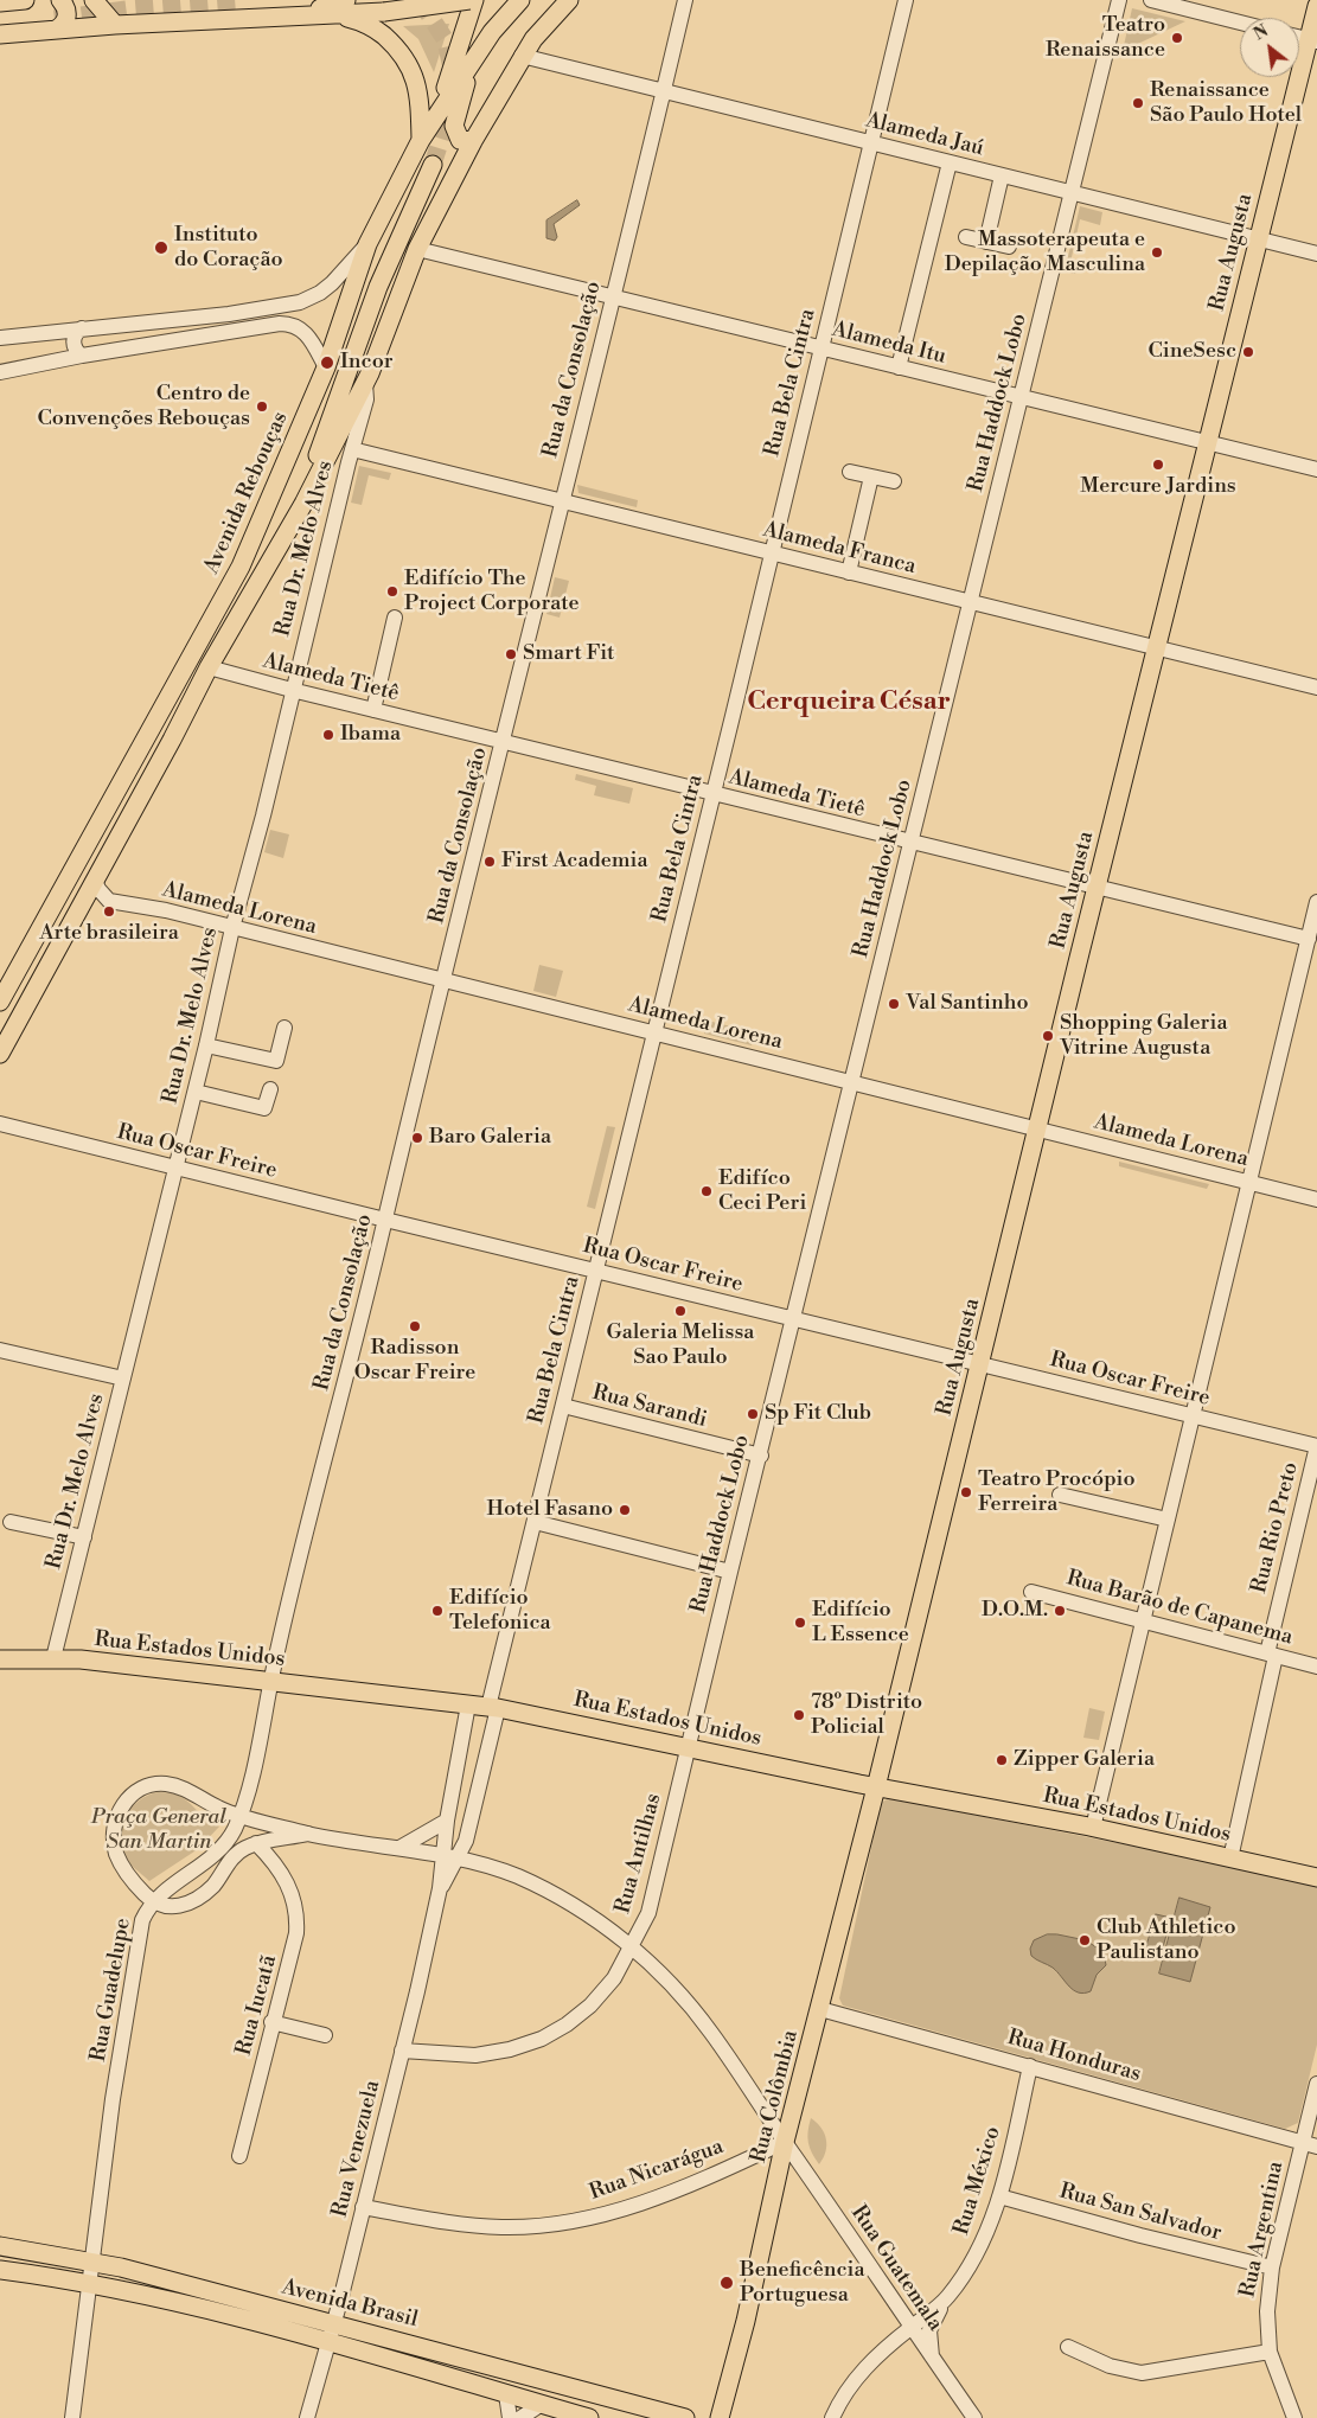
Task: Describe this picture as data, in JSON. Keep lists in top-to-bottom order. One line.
{"streets":{"main road":["Rua Augusta","Avenida Rebouças","Rua Estados Unidos","Rua Colômbia","Avenida Brasil"],"street":["Alameda Jaú","Alameda Itu","Rua da Consolação","Rua Bela Cintra","Rua Haddock Lobo","Rua Dr. Melo Alves","Alameda Franca","Alameda Tietê","Alameda Lorena","Rua Oscar Freire","Rua Sarandi","Rua Rio Preto","Rua Barão de Capanema","Rua Antilhas","Rua Guadelupe","Rua Iucatã","Rua Honduras","Rua Venezuela","Rua Nicarágua","Rua México","Rua San Salvador","Rua Argentina","Rua Guatemala"]},"crossings":[["Alameda Jaú","Rua Augusta"],["Alameda Jaú","Rua da Consolação"],["Alameda Jaú","Rua Bela Cintra"],["Alameda Jaú","Rua Haddock Lobo"],["Rua Augusta","Alameda Itu"],["Rua Augusta","Alameda Franca"],["Rua Augusta","Alameda Tietê"],["Rua Augusta","Alameda Lorena"],["Rua Augusta","Rua Oscar Freire"],["Rua Augusta","Rua Estados Unidos"],["Rua Augusta","Rua Colômbia"],["Alameda Itu","Rua da Consolação"],["Alameda Itu","Rua Bela Cintra"],["Alameda Itu","Rua Haddock Lobo"],["Rua da Consolação","Alameda Franca"],["Rua da Consolação","Alameda Tietê"],["Rua da Consolação","Alameda Lorena"],["Rua da Consolação","Rua Oscar Freire"],["Rua da Consolação","Rua Estados Unidos"],["Rua da Consolação","Rua Guadelupe"],["Rua Bela Cintra","Alameda Franca"],["Rua Bela Cintra","Alameda Tietê"],["Rua Bela Cintra","Alameda Lorena"],["Rua Bela Cintra","Rua Oscar Freire"],["Rua Bela Cintra","Rua Sarandi"],["Rua Bela Cintra","Rua Estados Unidos"],["Rua Bela Cintra","Rua Venezuela"],["Rua Haddock Lobo","Alameda Franca"],["Rua Haddock Lobo","Alameda Tietê"],["Rua Haddock Lobo","Alameda Lorena"],["Rua Haddock Lobo","Rua Oscar Freire"],["Rua Haddock Lobo","Rua Sarandi"],["Rua Haddock Lobo","Rua Estados Unidos"],["Rua Haddock Lobo","Rua Antilhas"],["Rua Dr. Melo Alves","Alameda Franca"],["Rua Dr. Melo Alves","Alameda Tietê"],["Rua Dr. Melo Alves","Alameda Lorena"],["Rua Dr. Melo Alves","Rua Oscar Freire"],["Rua Dr. Melo Alves","Rua Estados Unidos"],["Rua Oscar Freire","Rua Rio Preto"],["Rua Rio Preto","Rua Barão de Capanema"],["Rua Rio Preto","Rua Estados Unidos"],["Rua Estados Unidos","Rua Antilhas"],["Rua Estados Unidos","Rua Colômbia"],["Rua Estados Unidos","Rua Venezuela"],["Rua Antilhas","Rua Venezuela"],["Rua Antilhas","Rua Guatemala"],["Rua Guadelupe","Avenida Brasil"],["Rua Honduras","Rua Colômbia"],["Rua Honduras","Rua México"],["Rua Honduras","Rua Argentina"],["Rua Colômbia","Rua Nicarágua"],["Rua Colômbia","Rua Guatemala"],["Rua Venezuela","Rua Nicarágua"],["Rua Venezuela","Rua Guatemala"],["Rua Venezuela","Avenida Brasil"],["Rua Nicarágua","Rua Guatemala"],["Rua México","Rua San Salvador"],["Rua México","Rua Guatemala"],["Rua San Salvador","Rua Argentina"]],"districts":["Cerqueira César"],"parks":["Praça General San Martin"],"places":["Teatro Renaissance","Renaissance São Paulo Hotel","Instituto do Coração","Massoterapeuta e Depilação Masculina","CineSesc","Incor","Centro de Convenções Rebouças","Mercure Jardins","Edifício The Project Corporate","Smart Fit","Ibama","First Academia","Arte brasileira","Val Santinho","Shopping Galeria Vitrine Augusta","Baro Galeria","Edifíco Ceci Peri","Galeria Melissa Sao Paulo","Radisson Oscar Freire","Sp Fit Club","Teatro Procópio Ferreira","Hotel Fasano","Edifício Telefonica","D.O.M.","Edifício L Essence","78º Distrito Policial","Zipper Galeria","Club Athletico Paulistano","Beneficência Portuguesa"],"north":"top left"}
